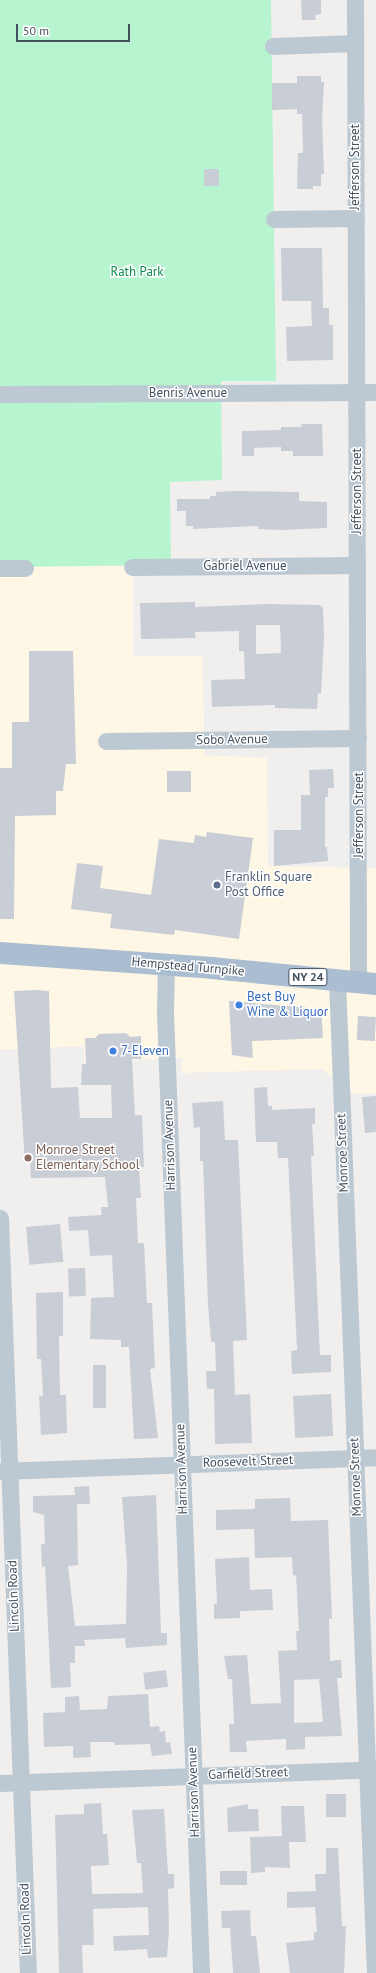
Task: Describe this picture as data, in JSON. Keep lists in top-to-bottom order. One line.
{"streets":{"main road":["Hempstead Turnpike","NY 24"],"street":["Jefferson Street","Benris Avenue","Gabriel Avenue","Sobo Avenue","Harrison Avenue","Monroe Street","Roosevelt Street","Lincoln Road","Garfield Street"]},"crossings":[["Jefferson Street","Benris Avenue"],["Jefferson Street","Gabriel Avenue"],["Jefferson Street","Sobo Avenue"],["Jefferson Street","Hempstead Turnpike"],["Jefferson Street","Monroe Street"],["Hempstead Turnpike","Harrison Avenue"],["Hempstead Turnpike","Monroe Street"],["Harrison Avenue","Roosevelt Street"],["Harrison Avenue","Garfield Street"],["Monroe Street","Roosevelt Street"],["Monroe Street","Garfield Street"],["Roosevelt Street","Lincoln Road"],["Lincoln Road","Garfield Street"]],"parks":["Rath Park"],"places":["Franklin Square Post Office","Best Buy Wine & Liquor","7-Eleven","Monroe Street Elementary School"],"scale_bar":"50 m"}
